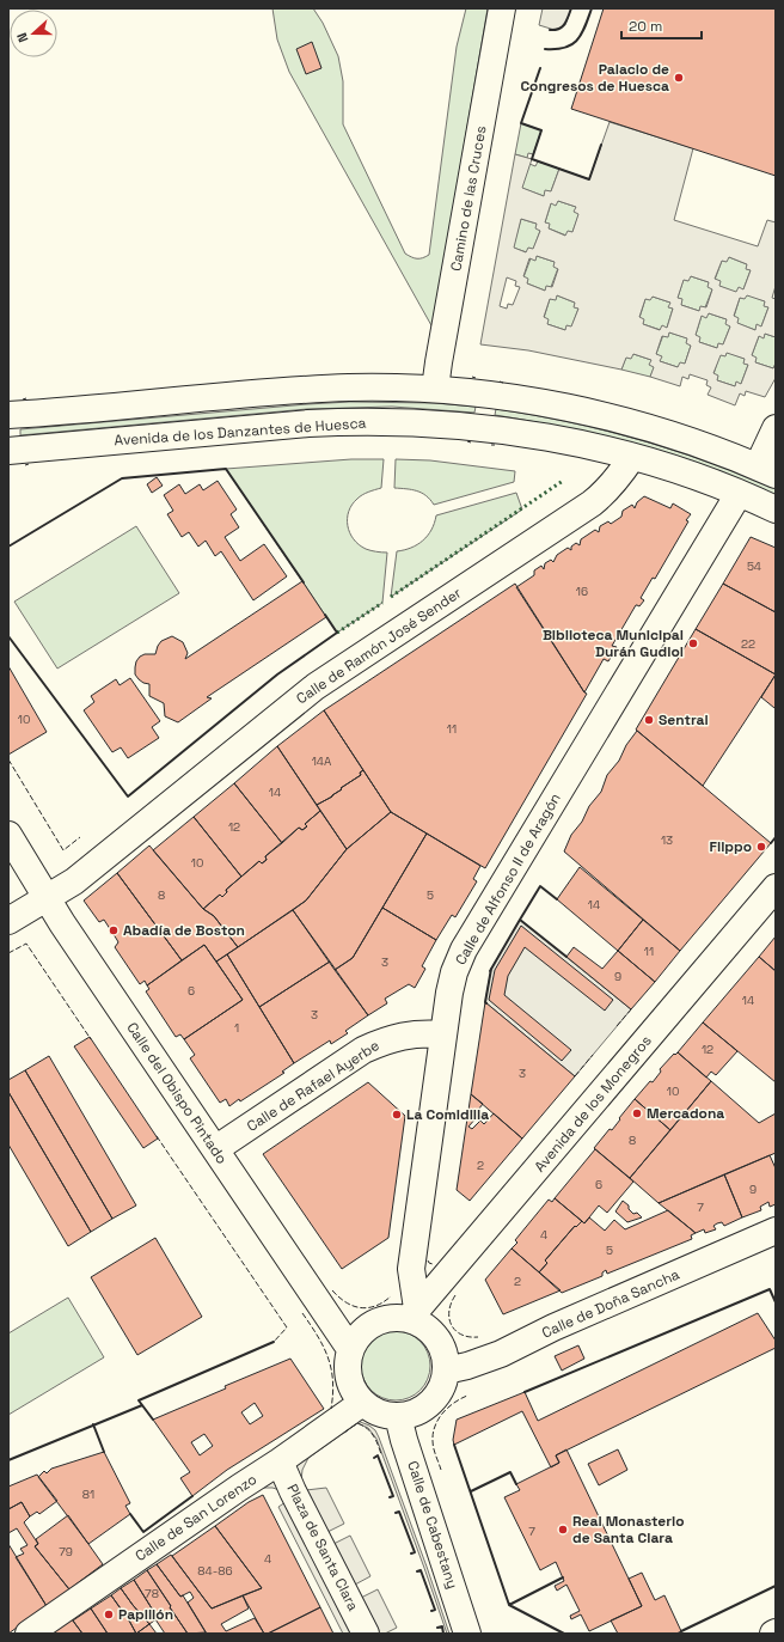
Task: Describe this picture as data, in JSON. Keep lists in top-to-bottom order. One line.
{"streets":{"street":["Camino de las Cruces","Avenida de los Danzantes de Huesca","Calle de Ramón José Sender","Calle de Alfonso II de Aragón","Calle de Rafael Ayerbe","Calle del Obispo Pintado","Avenida de los Monegros","Calle de Doña Sancha","Calle de San Lorenzo","Calle de Cabestany","Plaza de Santa Clara"]},"crossings":[["Avenida de los Danzantes de Huesca","Calle de Ramón José Sender"],["Avenida de los Danzantes de Huesca","Calle de Alfonso II de Aragón"],["Calle de Ramón José Sender","Calle del Obispo Pintado"],["Calle de Alfonso II de Aragón","Calle de Rafael Ayerbe"],["Calle de Alfonso II de Aragón","Calle del Obispo Pintado"],["Calle de Alfonso II de Aragón","Avenida de los Monegros"],["Calle de Alfonso II de Aragón","Calle de Doña Sancha"],["Calle de Alfonso II de Aragón","Calle de San Lorenzo"],["Calle de Alfonso II de Aragón","Calle de Cabestany"],["Calle de Rafael Ayerbe","Calle del Obispo Pintado"],["Calle del Obispo Pintado","Avenida de los Monegros"],["Calle del Obispo Pintado","Calle de Doña Sancha"],["Calle del Obispo Pintado","Calle de San Lorenzo"],["Calle del Obispo Pintado","Calle de Cabestany"],["Avenida de los Monegros","Calle de Doña Sancha"],["Avenida de los Monegros","Calle de San Lorenzo"],["Avenida de los Monegros","Calle de Cabestany"],["Calle de Doña Sancha","Calle de San Lorenzo"],["Calle de Doña Sancha","Calle de Cabestany"],["Calle de San Lorenzo","Calle de Cabestany"],["Calle de San Lorenzo","Plaza de Santa Clara"]],"places":["Palacio de Congresos de Huesca","Biblioteca Municipal Durán Gudiol","Sentral","Flippo","Abadía de Boston","Mercadona","La Comidilla","Real Monasterio de Santa Clara","Papillón"],"house_numbers":["54","16","22","10","11","14A","14","12","13","10","8","5","14","11","3","9","6","14","3","1","12","3","10","8","2","6","9","7","4","5","2","81","7","79","4","84-86","78"],"scale_bar":"20 m","north":"left"}
